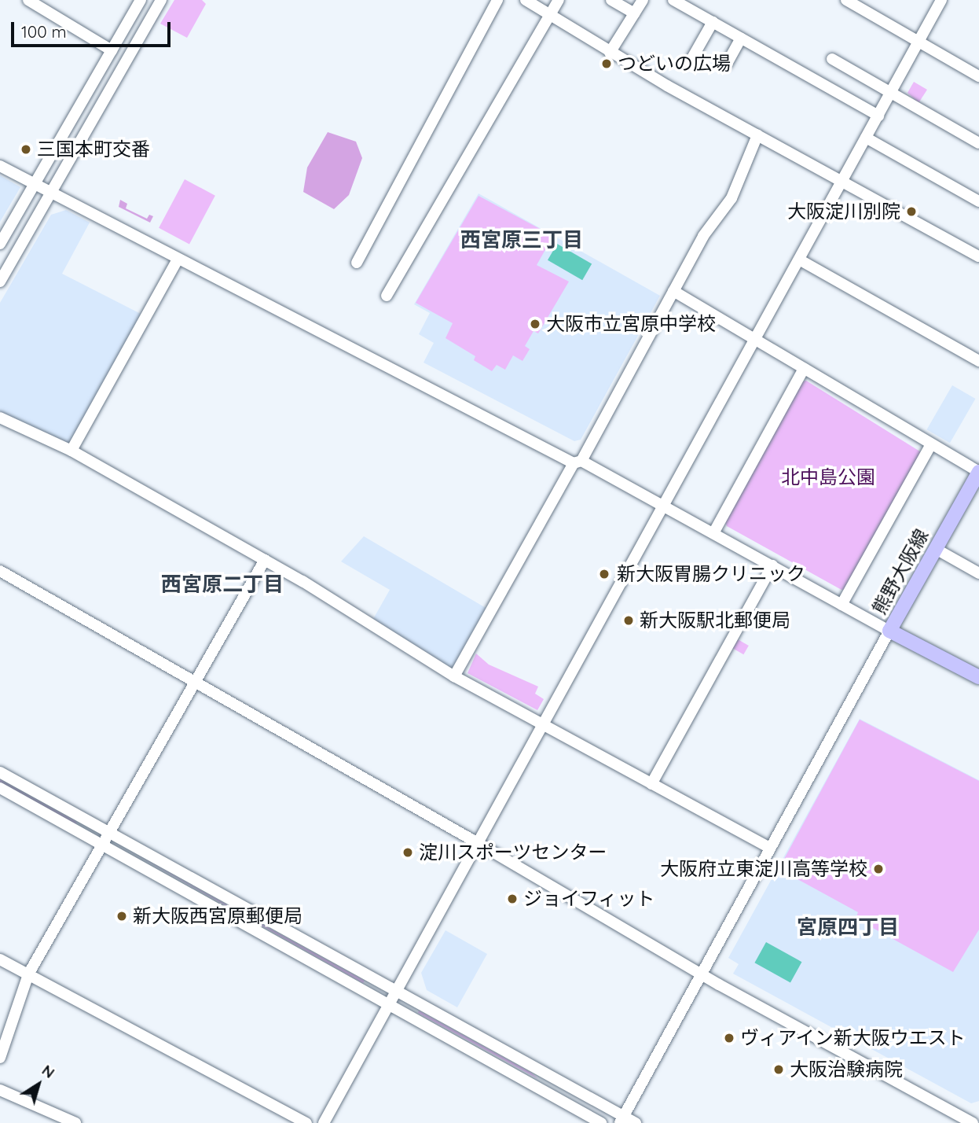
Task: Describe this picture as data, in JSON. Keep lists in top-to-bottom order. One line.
{"streets":{"main road":["熊野大阪線"]},"districts":["西宮原三丁目","西宮原二丁目","宮原四丁目"],"parks":["北中島公園"],"places":["つどいの広場","三国本町交番","大阪淀川別院","大阪市立宮原中学校","新大阪胃腸クリニック","新大阪駅北郵便局","淀川スポーツセンター","大阪府立東淀川高等学校","ジョイフィット","新大阪西宮原郵便局","ヴィアイン新大阪ウエスト","大阪治験病院"],"scale_bar":"100 m","north":"top right"}
